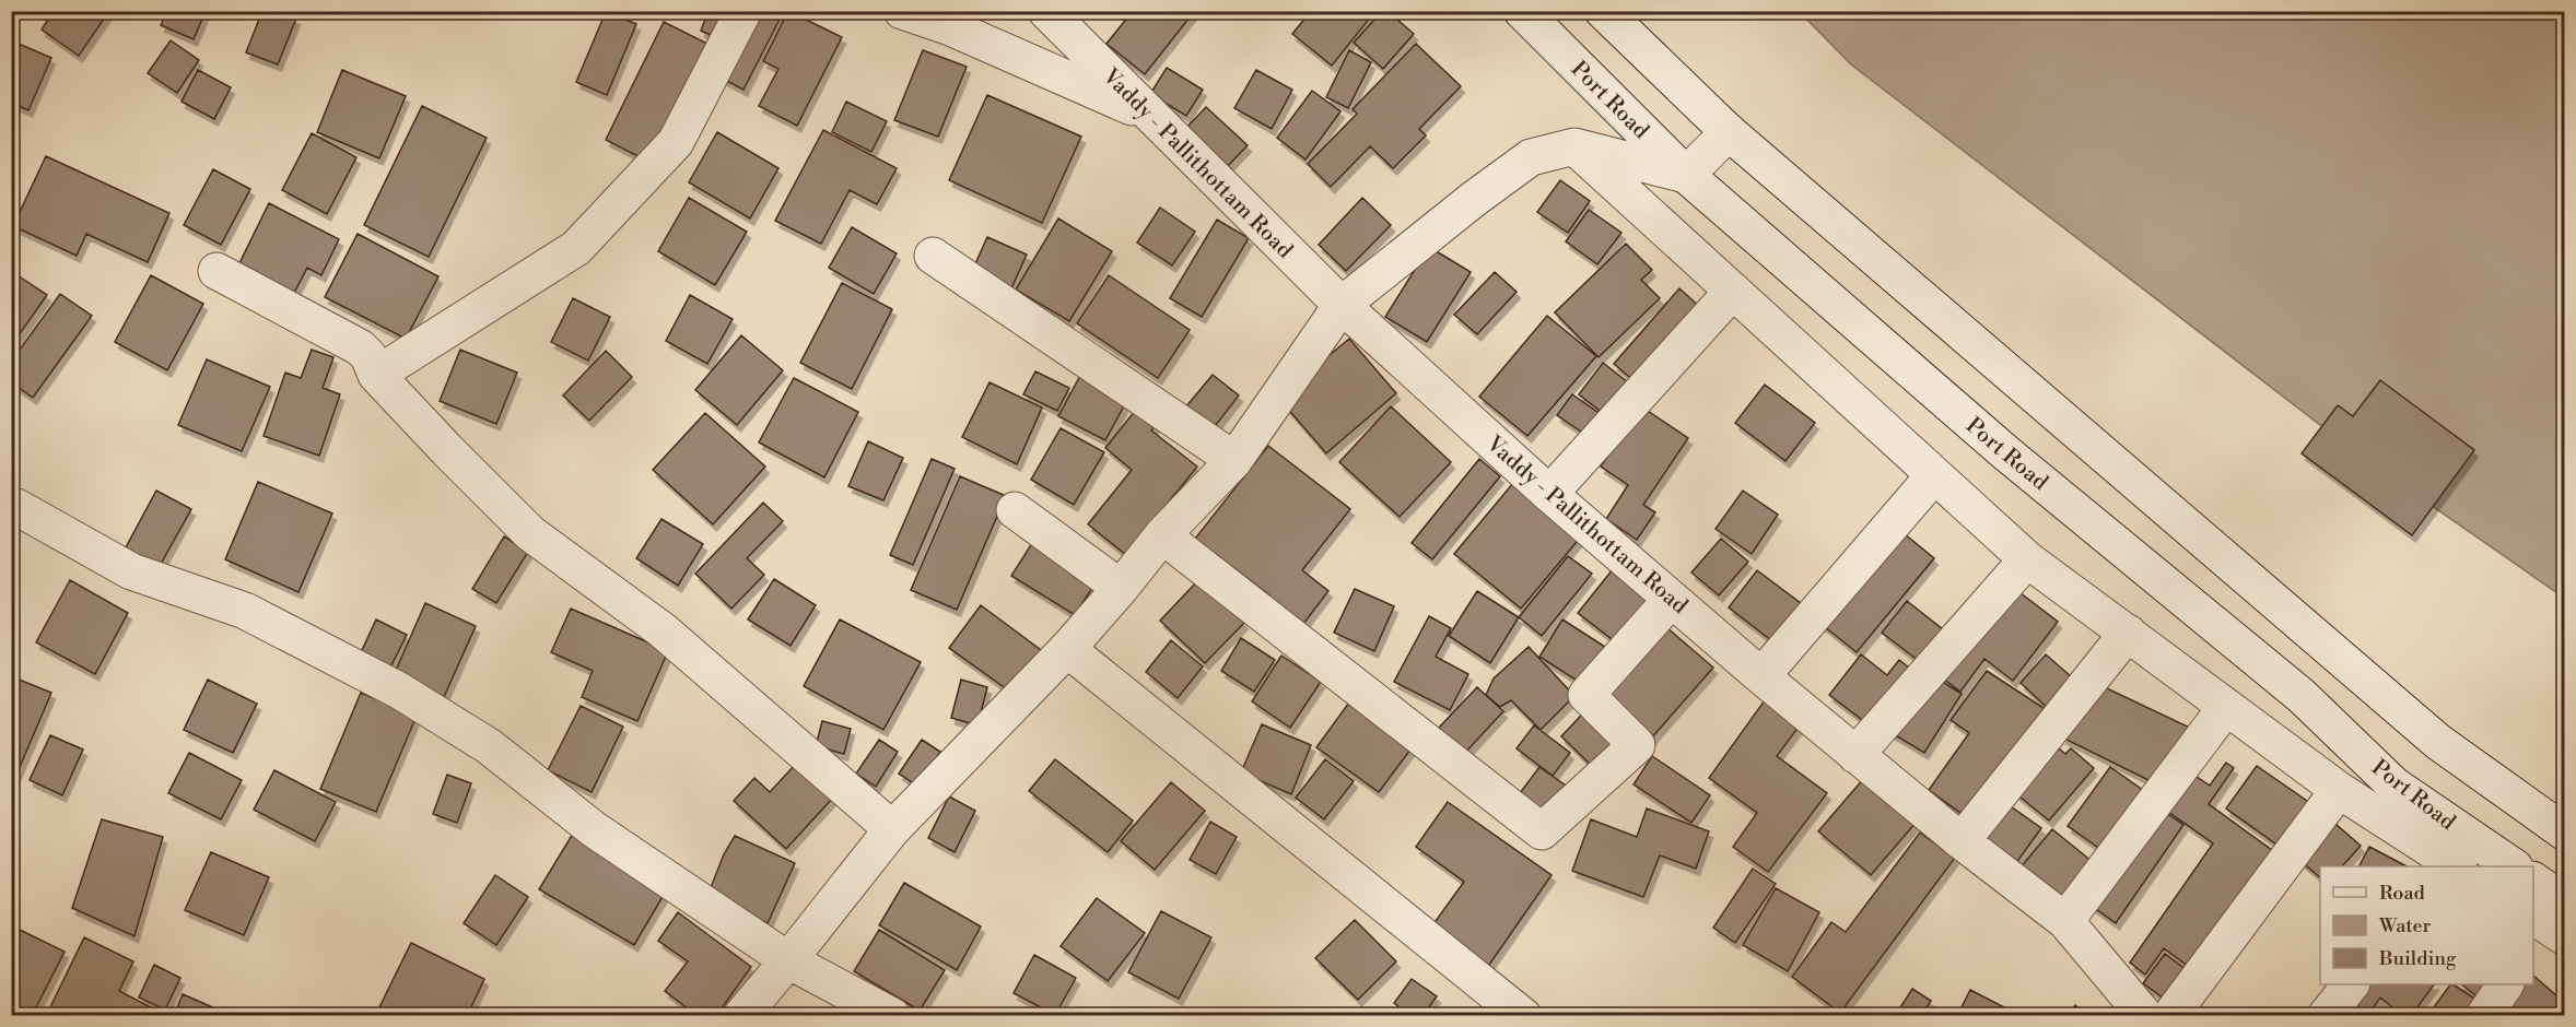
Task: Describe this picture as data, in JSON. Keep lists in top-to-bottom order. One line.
{"streets":{"street":["Port Road","Vaddy - Pallithottam Road"]},"legend":["Road","Water","Building"]}
